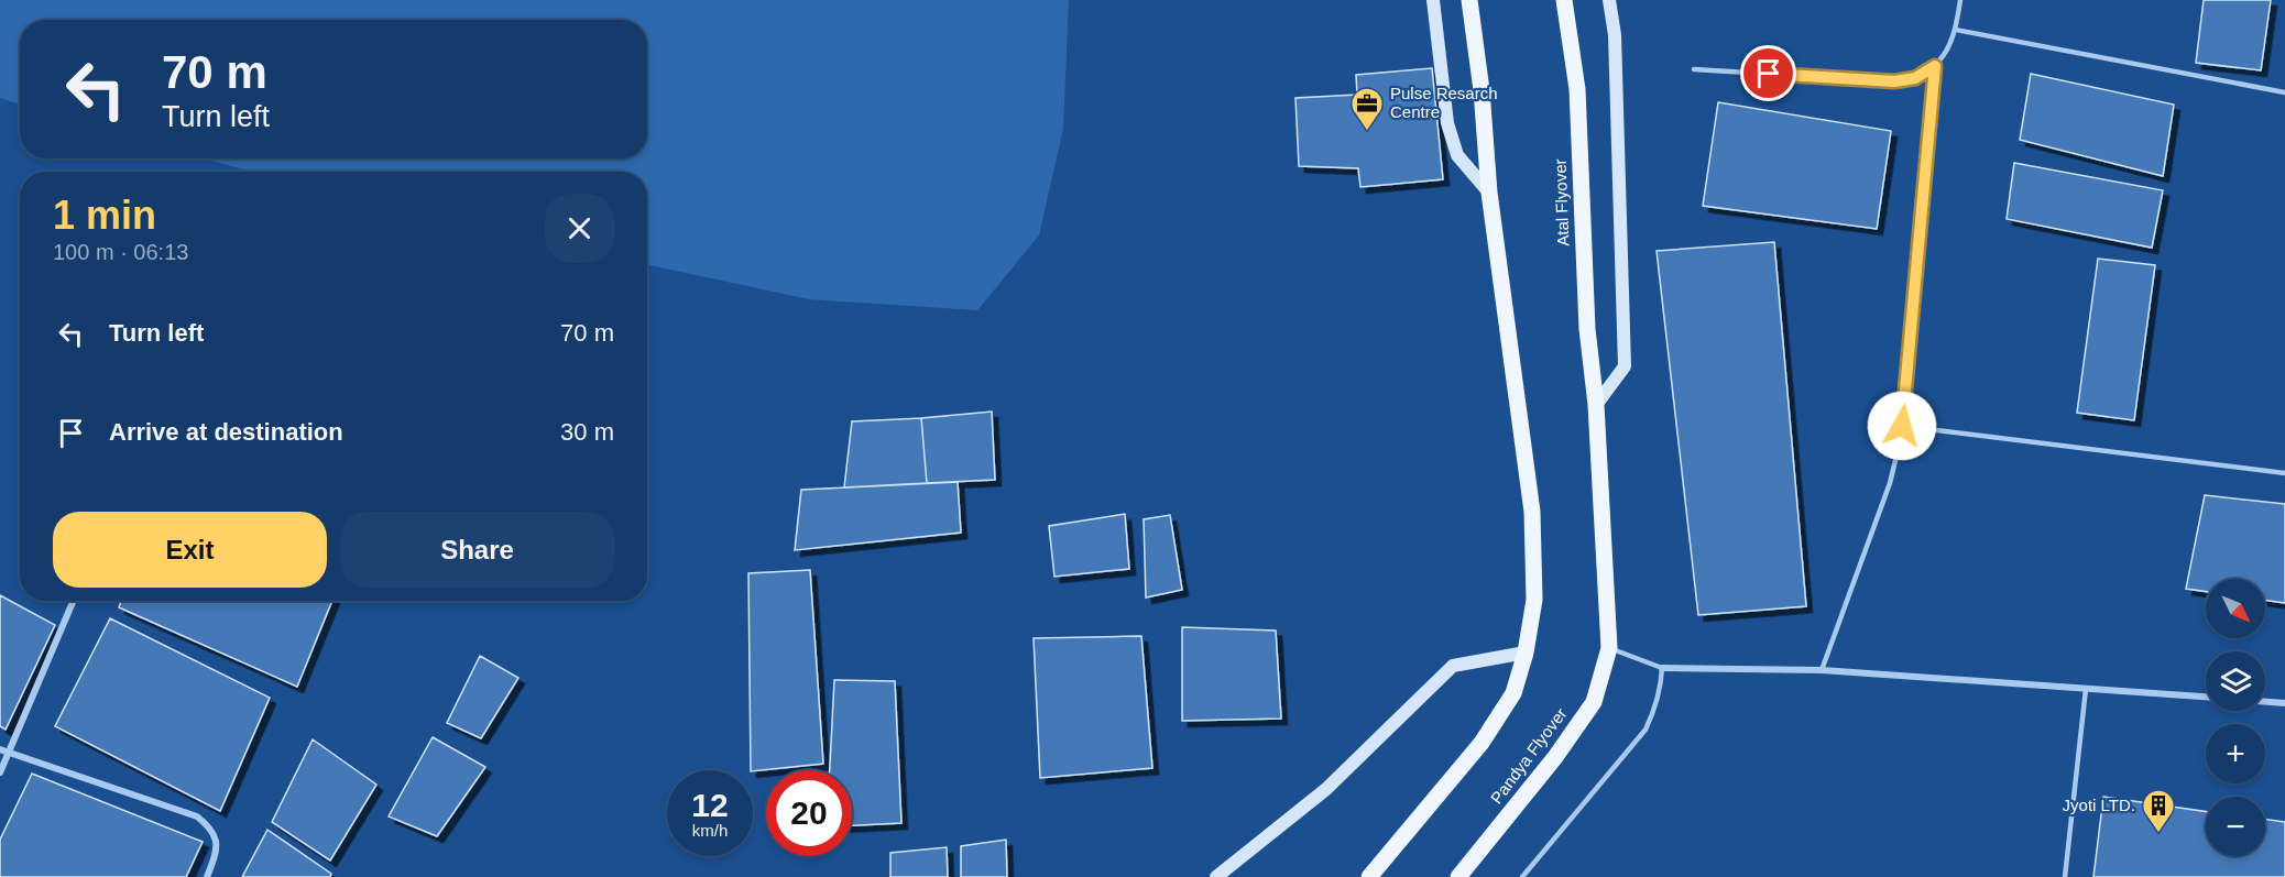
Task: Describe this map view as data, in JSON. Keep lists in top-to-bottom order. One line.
{"streets":{"main road":["Atal Flyover","Pandya Flyover"]},"crossings":[["Atal Flyover","Pandya Flyover"]],"places":{"office":["Pulse Resarch Centre"],"building":["Jyoti LTD."]},"north":"bottom right","page":{"turn":["70 m","Turn left"],"heading":["1 min","100 m · 06:13"],"list":[{"name":"Turn left","value":"70 m"},{"name":"Arrive at destination","value":"30 m"}],"buttons":["Exit","Share"],"map_buttons":["+","−"],"speed":"12 km/h","limit":"20"}}
